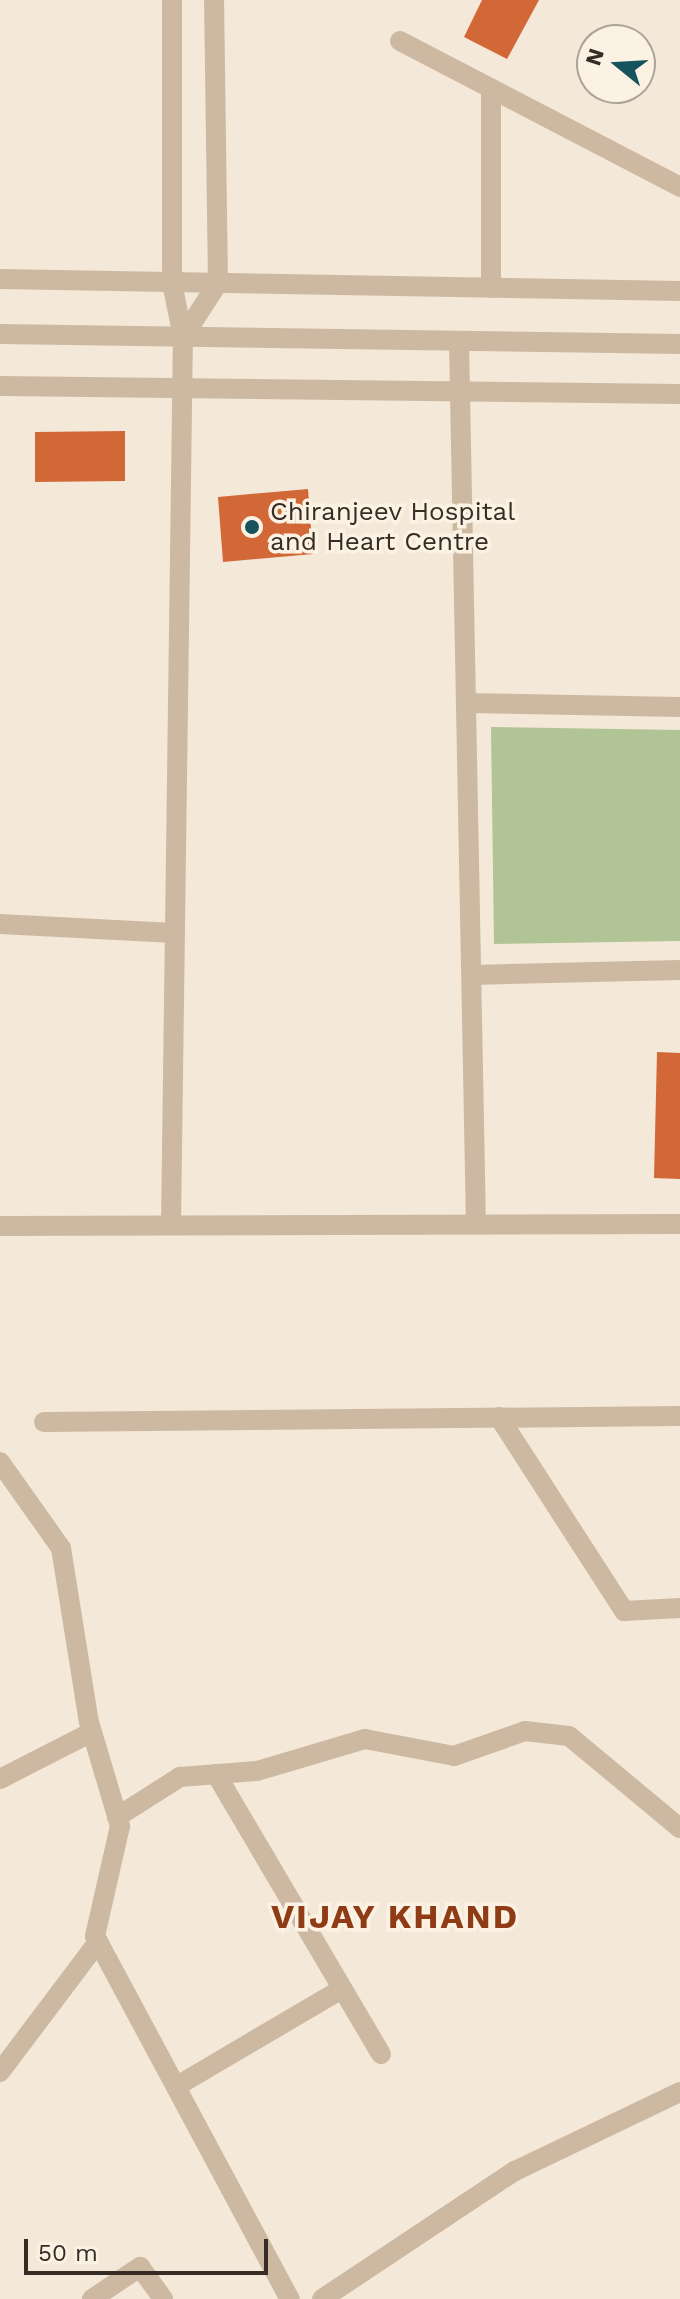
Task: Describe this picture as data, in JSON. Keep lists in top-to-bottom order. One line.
{"districts":["VIJAY KHAND"],"places":["Chiranjeev Hospital and Heart Centre"],"scale_bar":"50 m","north":"left"}
